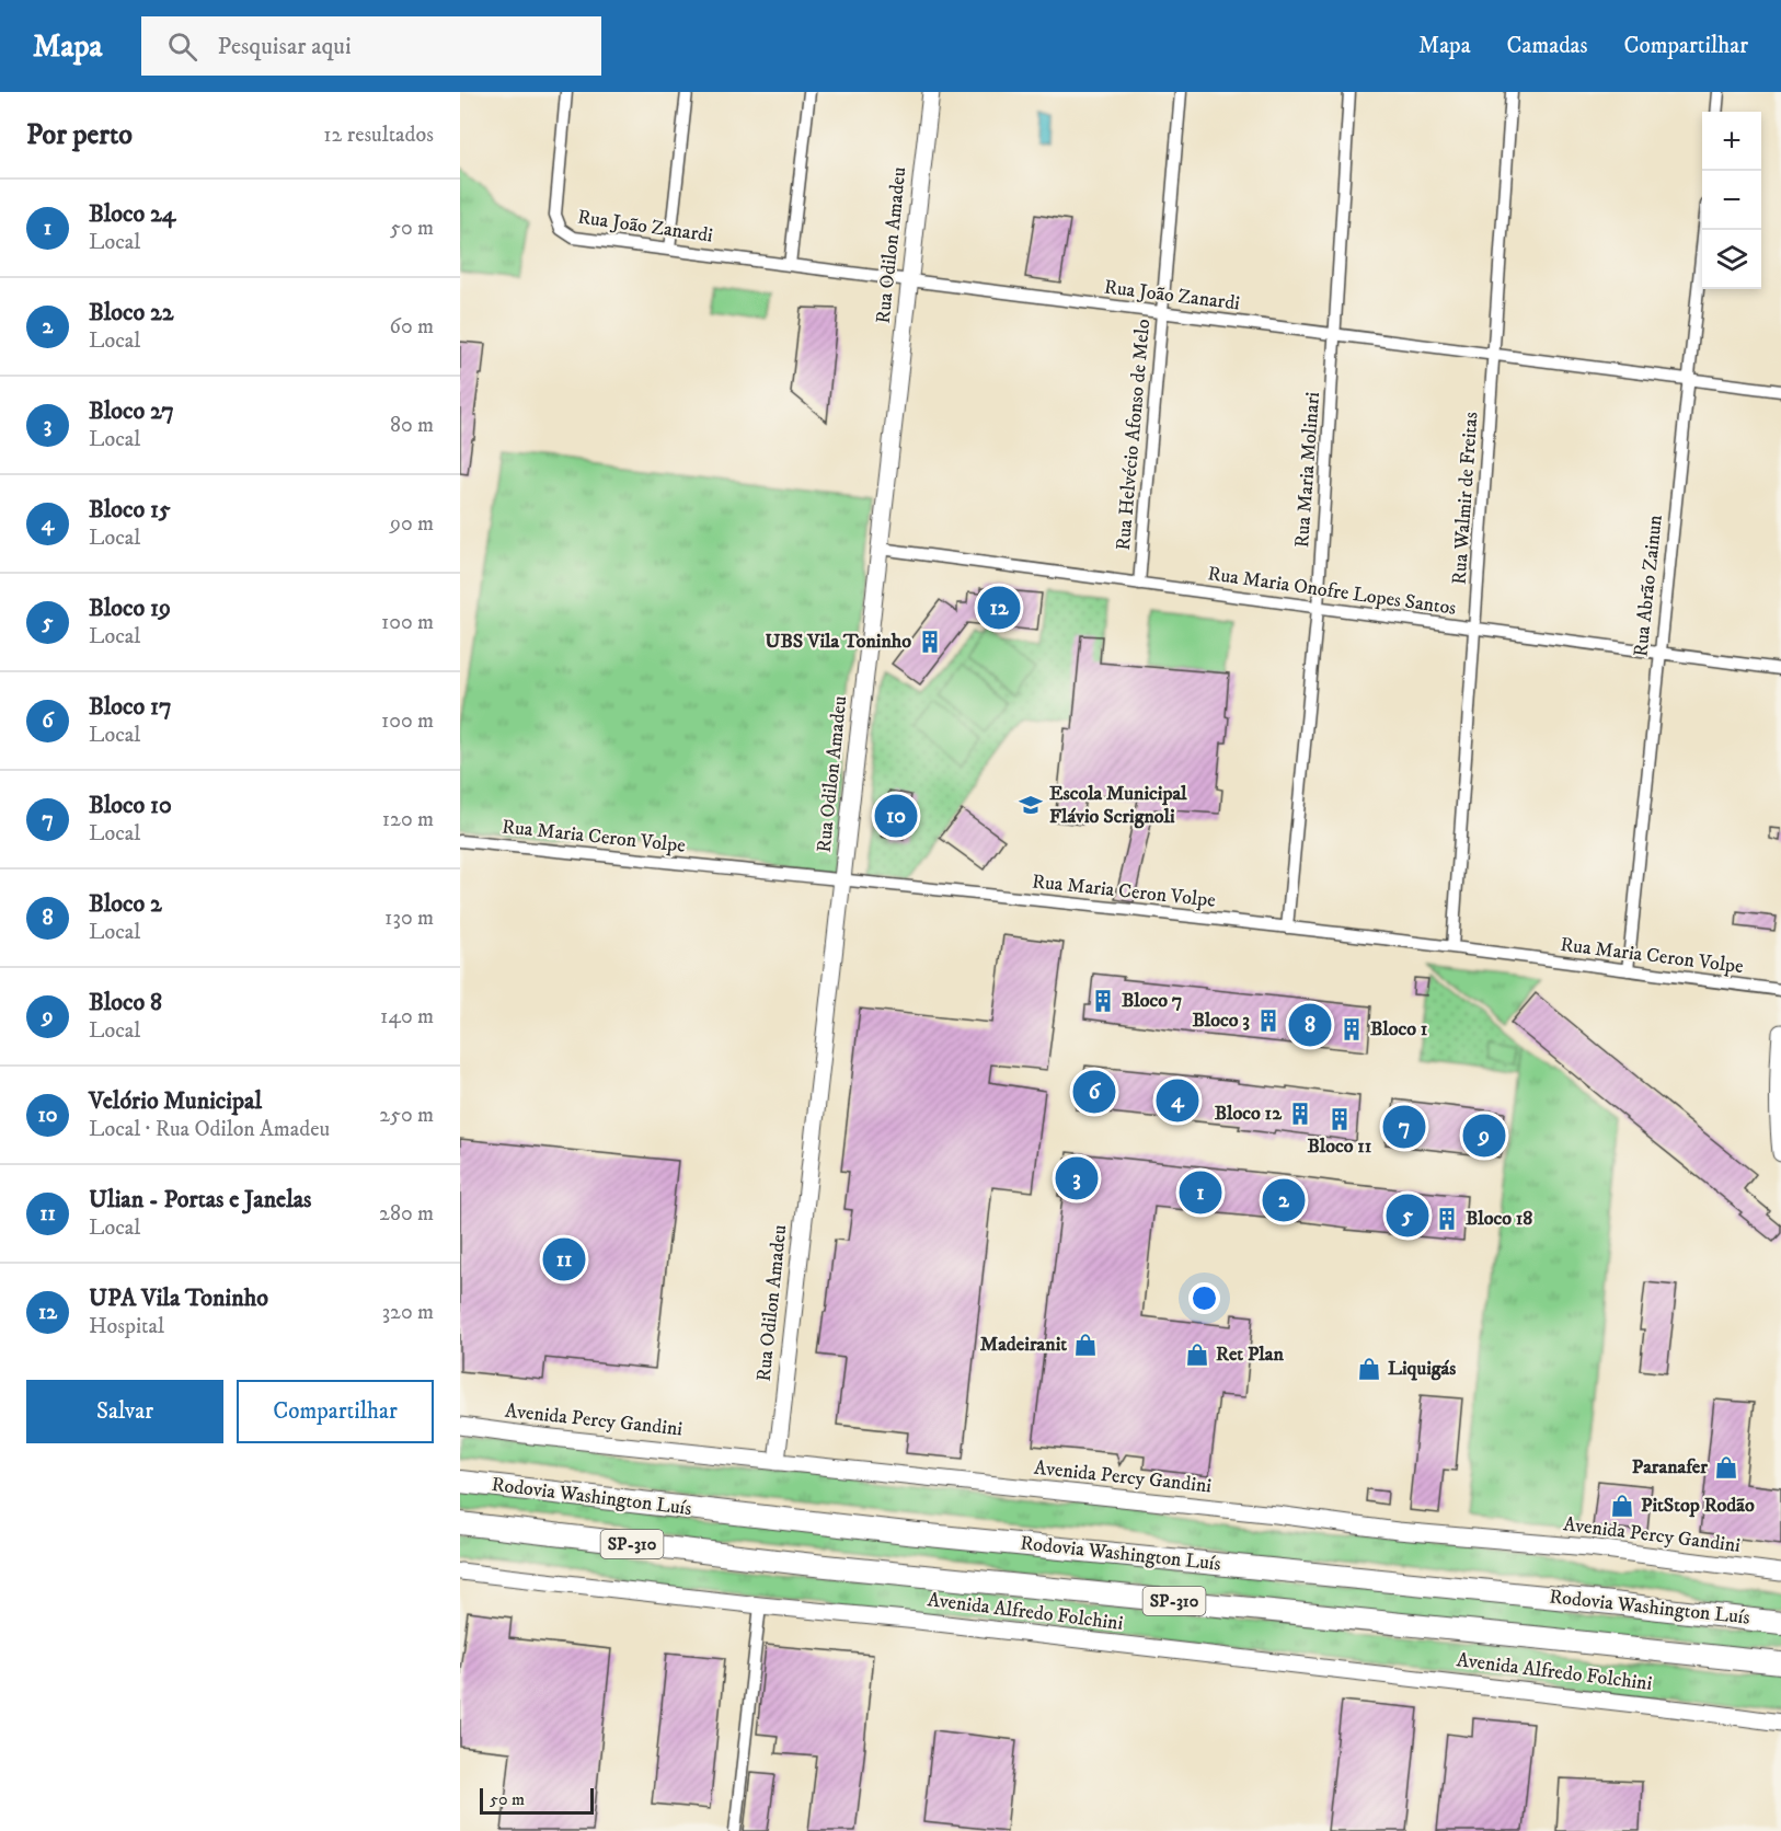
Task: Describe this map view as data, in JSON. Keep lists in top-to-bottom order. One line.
{"streets":{"highway":["Rodovia Washington Luís","SP-310"],"main road":["Rua Odilon Amadeu","Avenida Percy Gandini","Avenida Alfredo Folchini"],"street":["Rua João Zanardi","Rua Helvécio Afonso de Melo","Rua Maria Molinari","Rua Walmir de Freitas","Rua Abrão Zainun","Rua Maria Onofre Lopes Santos","Rua Maria Ceron Volpe"]},"crossings":[["Rua João Zanardi","Rua Odilon Amadeu"],["Rua João Zanardi","Rua Helvécio Afonso de Melo"],["Rua João Zanardi","Rua Maria Molinari"],["Rua João Zanardi","Rua Walmir de Freitas"],["Rua João Zanardi","Rua Abrão Zainun"],["Rua Odilon Amadeu","Rua Maria Onofre Lopes Santos"],["Rua Odilon Amadeu","Rua Maria Ceron Volpe"],["Rua Odilon Amadeu","Avenida Percy Gandini"],["Rua Helvécio Afonso de Melo","Rua Maria Onofre Lopes Santos"],["Rua Maria Molinari","Rua Maria Onofre Lopes Santos"],["Rua Maria Molinari","Rua Maria Ceron Volpe"],["Rua Walmir de Freitas","Rua Maria Onofre Lopes Santos"],["Rua Walmir de Freitas","Rua Maria Ceron Volpe"],["Rua Abrão Zainun","Rua Maria Onofre Lopes Santos"],["Rua Abrão Zainun","Rua Maria Ceron Volpe"]],"places":{"building":["UBS Vila Toninho","Bloco 7","Bloco 3","Bloco 1","Bloco 12","Bloco 11","Bloco 18"],"school or university":["Escola Municipal Flávio Scrignoli"],"shop":["Madeiranit","Ret Plan","Liquigás","Paranafer","PitStop Rodão"]},"scale_bar":"50 m","page":{"header":"Mapa","search":"Pesquisar aqui","nav":["Mapa","Camadas","Compartilhar"],"heading":["Por perto","12 resultados"],"map_buttons":["+","−"],"list":[{"mark":"1","name":"Bloco 24","note":"Local","value":"50 m"},{"mark":"2","name":"Bloco 22","note":"Local","value":"60 m"},{"mark":"3","name":"Bloco 27","note":"Local","value":"80 m"},{"mark":"4","name":"Bloco 15","note":"Local","value":"90 m"},{"mark":"5","name":"Bloco 19","note":"Local","value":"100 m"},{"mark":"6","name":"Bloco 17","note":"Local","value":"100 m"},{"mark":"7","name":"Bloco 10","note":"Local","value":"120 m"},{"mark":"8","name":"Bloco 2","note":"Local","value":"130 m"},{"mark":"9","name":"Bloco 8","note":"Local","value":"140 m"},{"mark":"10","name":"Velório Municipal","note":"Local · Rua Odilon Amadeu","value":"250 m"},{"mark":"11","name":"Ulian - Portas e Janelas","note":"Local","value":"280 m"},{"mark":"12","name":"UPA Vila Toninho","note":"Hospital","value":"320 m"}],"pins":["12","10","8","6","4","7","9","3","1","2","5","11"],"buttons":["Salvar","Compartilhar"],"scale":"50 m"}}
